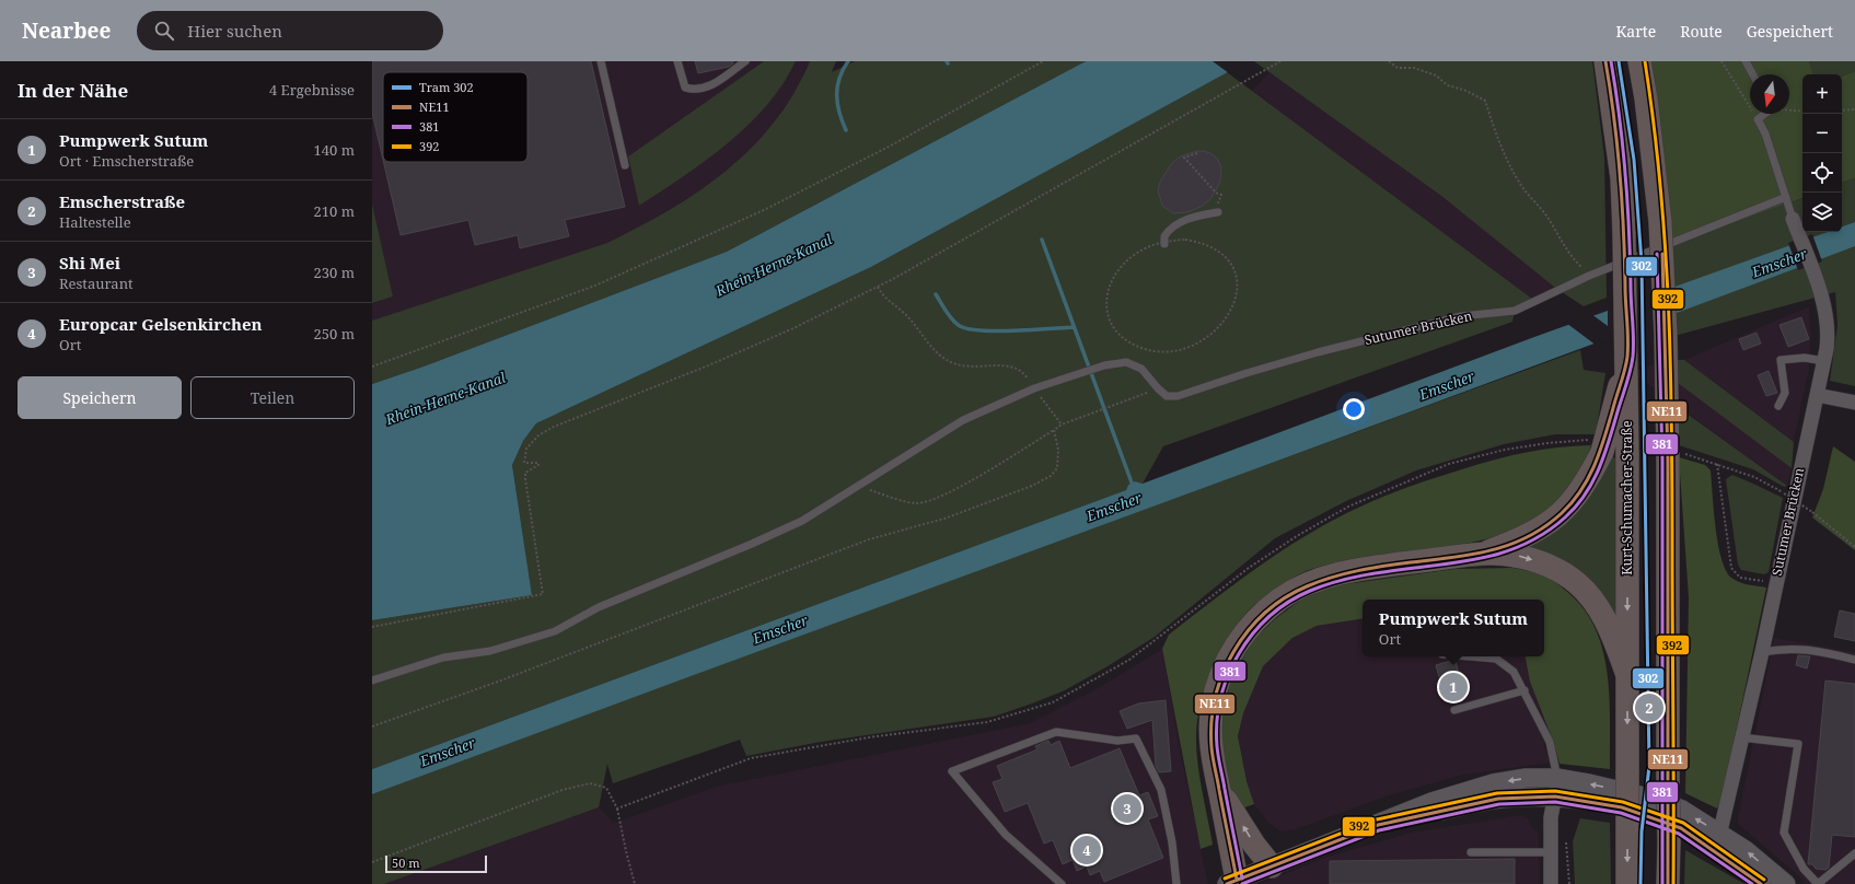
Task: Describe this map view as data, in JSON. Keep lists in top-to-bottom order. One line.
{"streets":{"main road":["Kurt-Schumacher-Straße"],"street":["Sutumer Brücken"]},"water":["Emscher","Rhein-Herne-Kanal"],"lines":["tram line 302","transit line NE11","transit line 381","transit line 392"],"legend":["Tram 302","NE11","381","392"],"scale_bar":"50 m","north":"bottom","page":{"header":"Nearbee","search":"Hier suchen","nav":["Karte","Route","Gespeichert"],"heading":["In der Nähe","4 Ergebnisse"],"map_buttons":["+","−"],"list":[{"mark":"1","name":"Pumpwerk Sutum","note":"Ort · Emscherstraße","value":"140 m"},{"mark":"2","name":"Emscherstraße","note":"Haltestelle","value":"210 m"},{"mark":"3","name":"Shi Mei","note":"Restaurant","value":"230 m"},{"mark":"4","name":"Europcar Gelsenkirchen","note":"Ort","value":"250 m"}],"buttons":["Speichern","Teilen"],"popup":["Pumpwerk Sutum","Ort"],"pins":["1","2","3","4"],"scale":"50 m"}}
